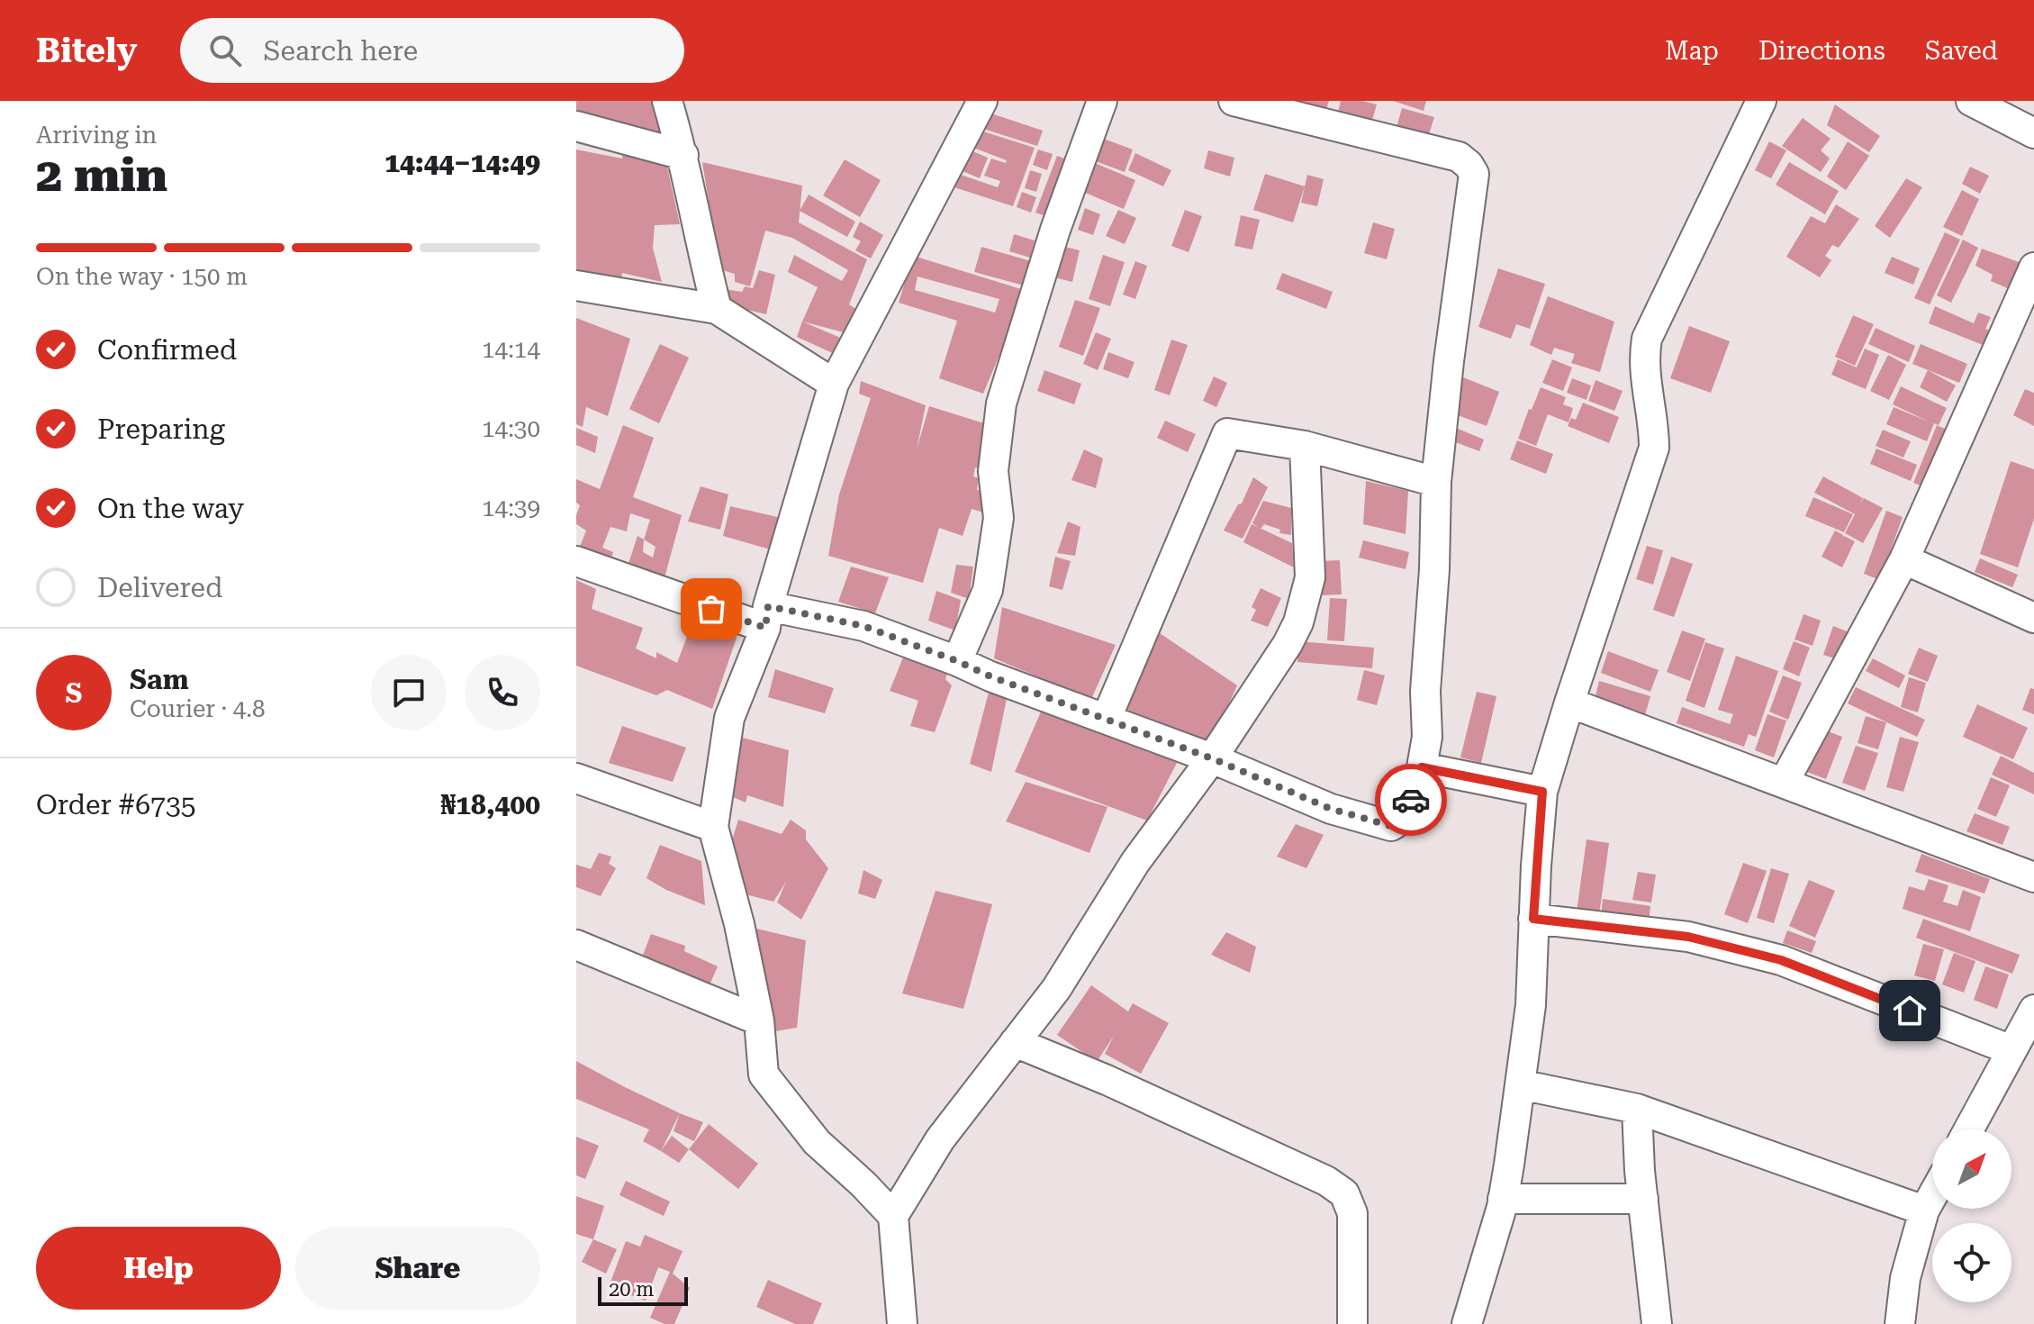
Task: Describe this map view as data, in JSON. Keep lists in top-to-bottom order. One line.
{"scale_bar":"20 m","north":"top right","page":{"header":"Bitely","search":"Search here","nav":["Map","Directions","Saved"],"heading":["2 min","Arriving in","14:44–14:49"],"panel":["Sam","Courier · 4.8","Order #6735","₦18,400"],"bar":"On the way · 150 m","list":[["Confirmed","14:14"],["Preparing","14:30"],["On the way","14:39"],"Delivered"],"round":"S","buttons":["Help","Share"],"scale":"20 m"}}
